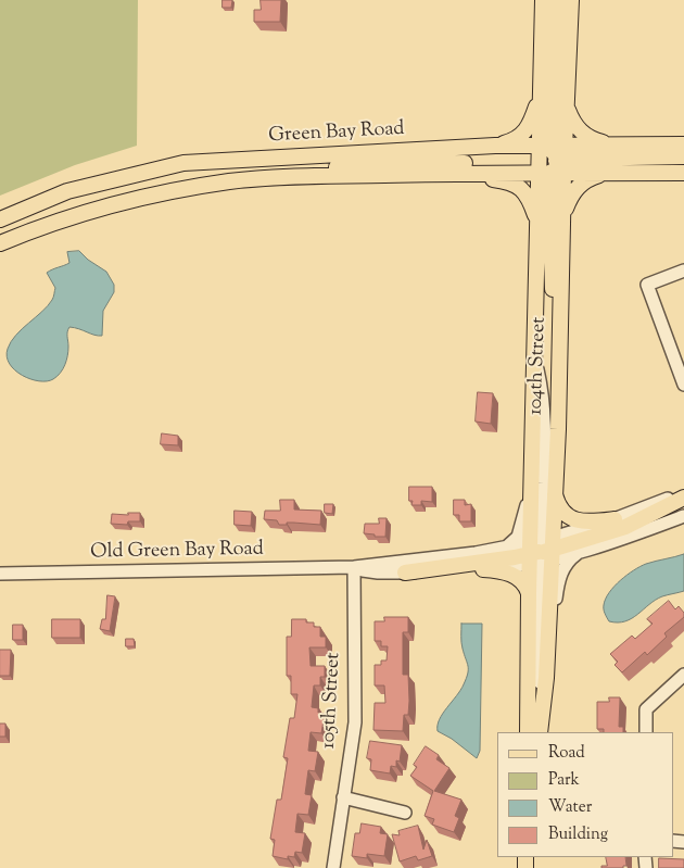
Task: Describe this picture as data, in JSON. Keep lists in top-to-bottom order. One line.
{"streets":{"main road":["Green Bay Road","104th Street"],"street":["Old Green Bay Road","105th Street"]},"crossings":[["Green Bay Road","104th Street"],["104th Street","Old Green Bay Road"],["Old Green Bay Road","105th Street"]],"legend":["Road","Park","Water","Building"]}
